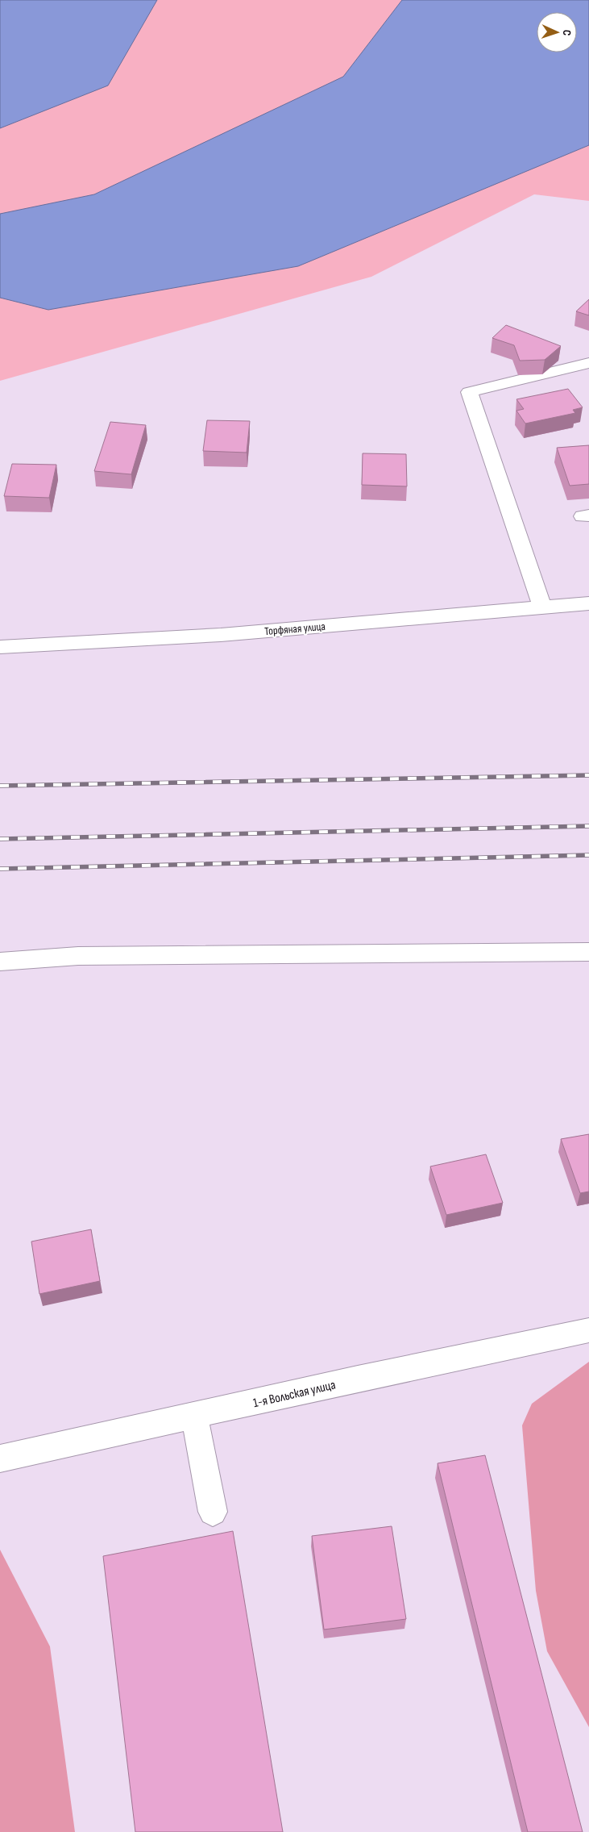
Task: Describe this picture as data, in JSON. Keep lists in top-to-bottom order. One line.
{"streets":{"street":["Торфяная улица","1-я Вольская улица"]},"north":"right"}
